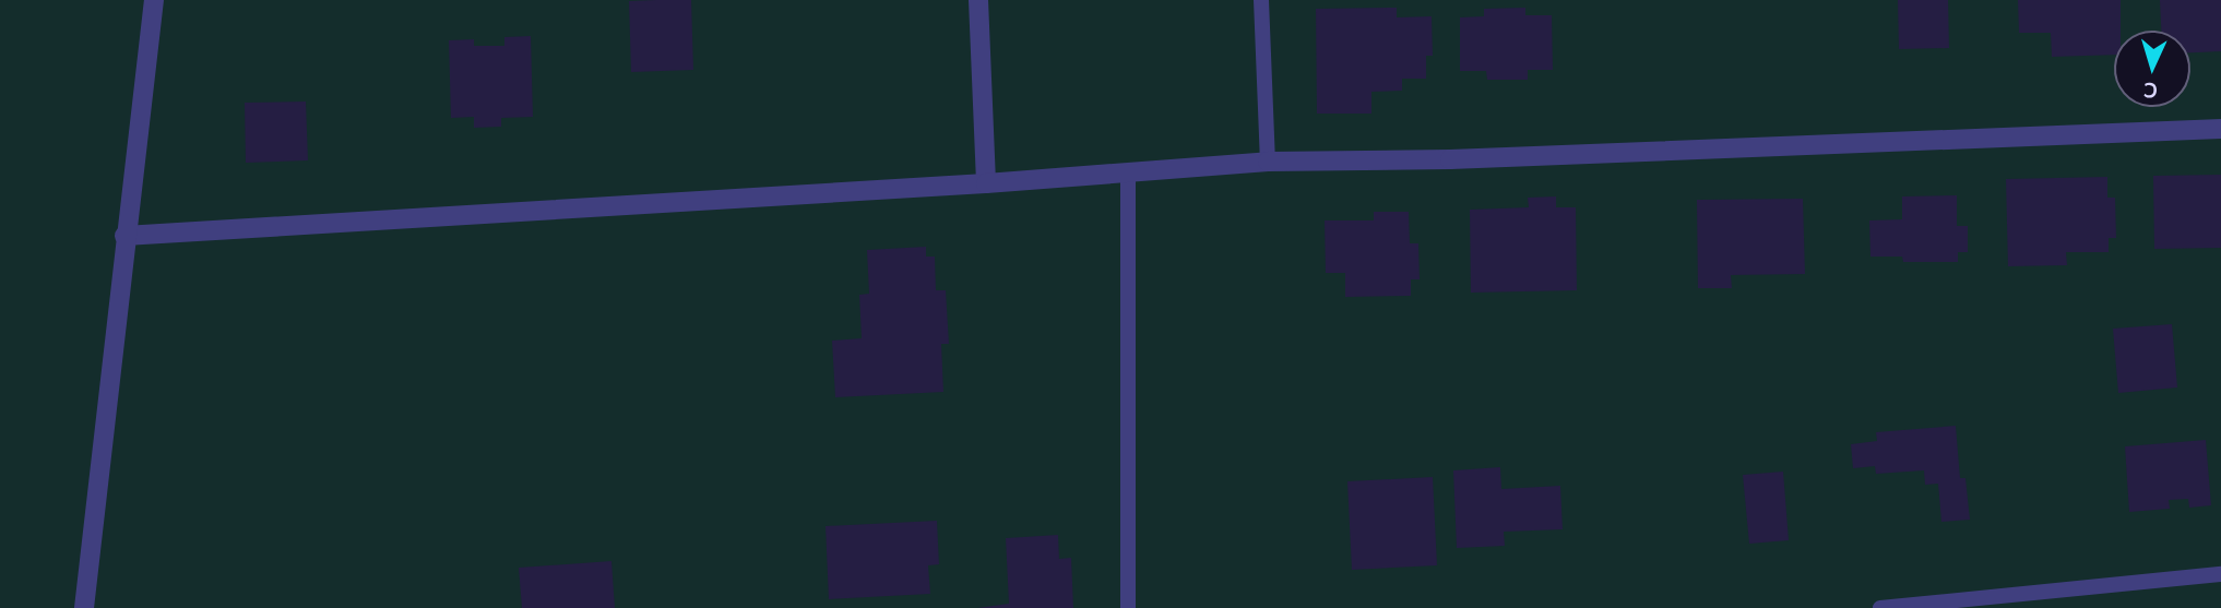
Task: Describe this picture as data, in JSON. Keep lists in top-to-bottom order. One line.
{"north":"bottom"}
